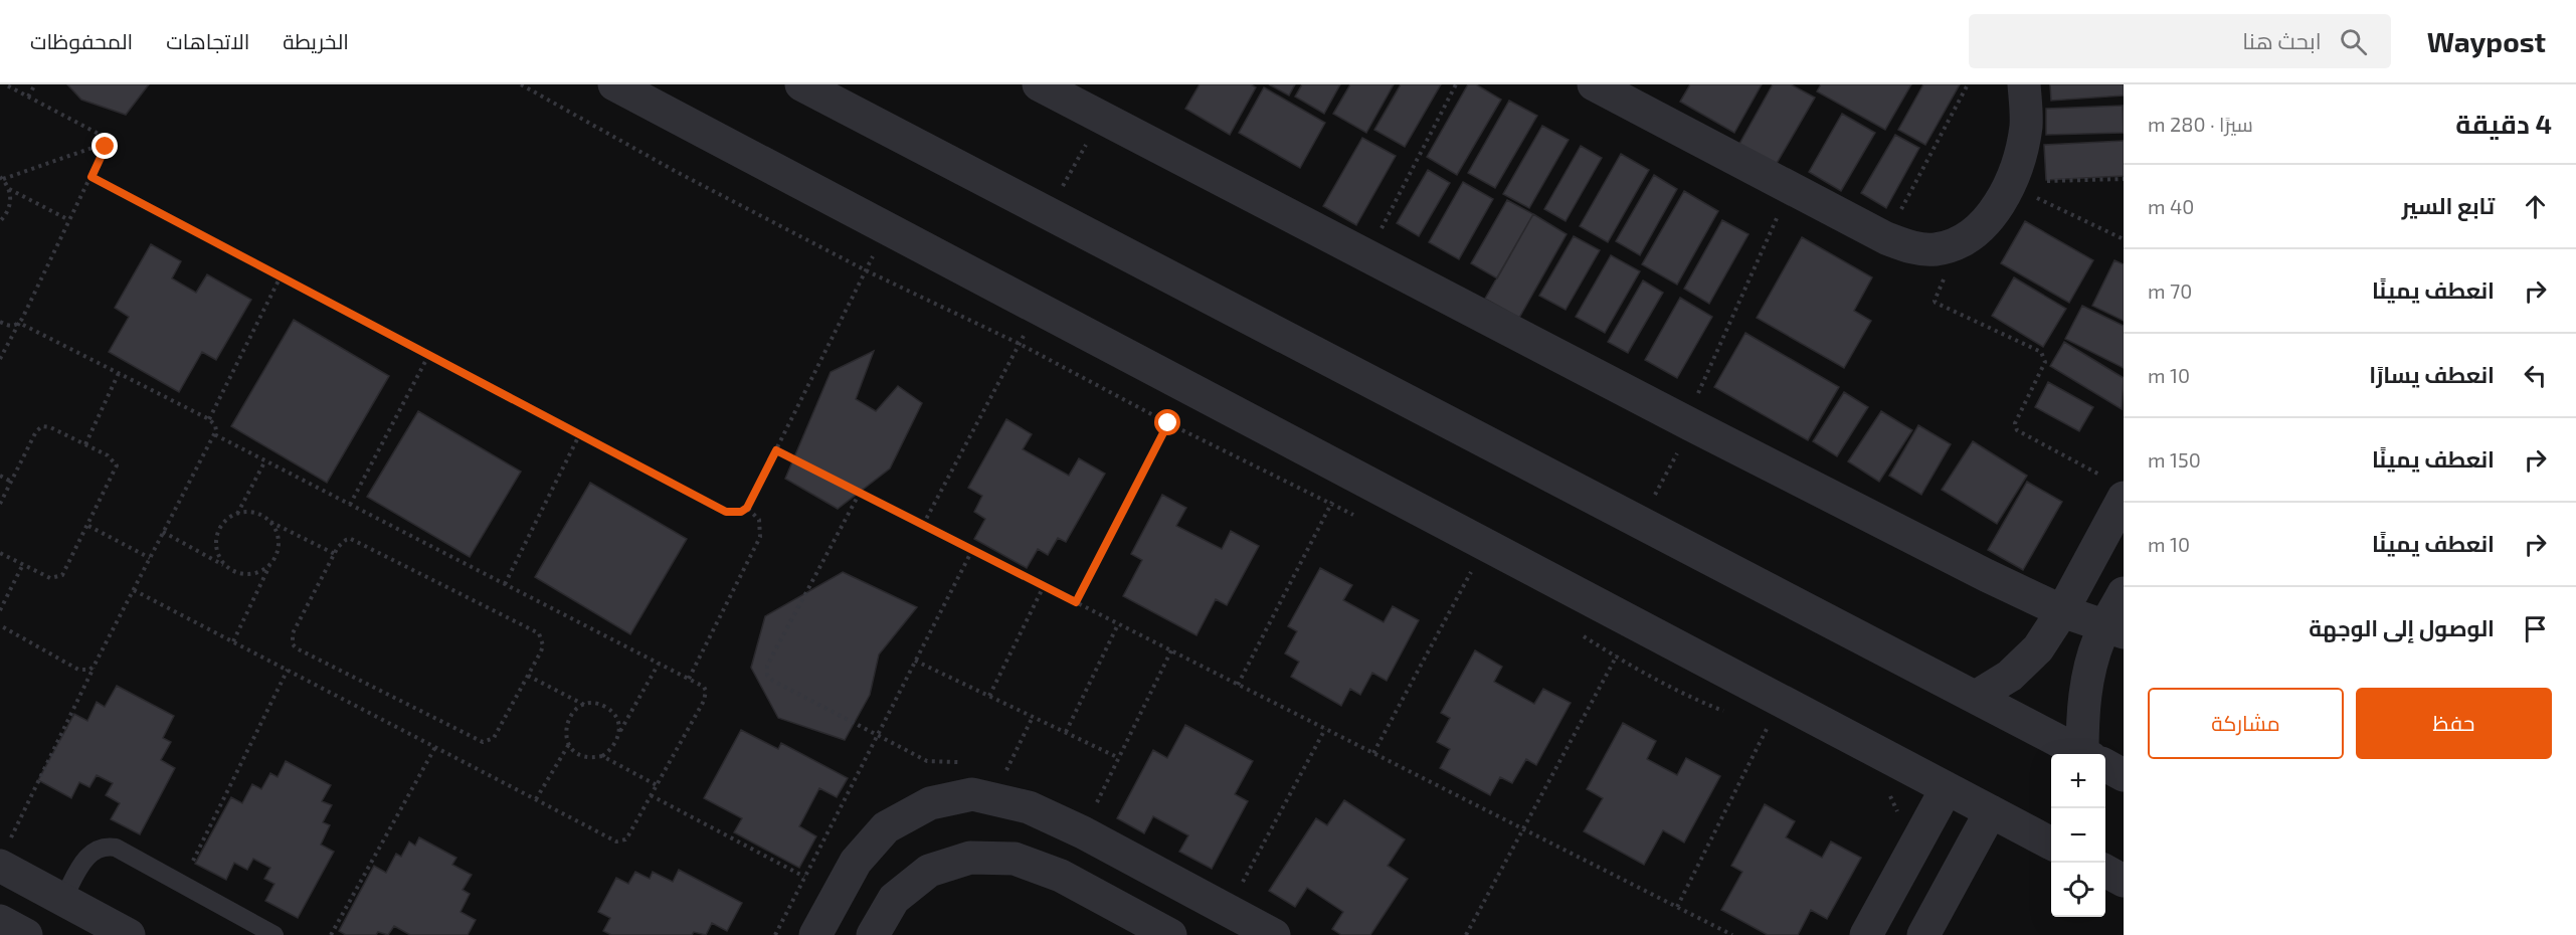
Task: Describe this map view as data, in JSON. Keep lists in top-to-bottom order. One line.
{"page":{"header":"Waypost","search":"ابحث هنا","nav":["الخريطة","الاتجاهات","المحفوظات"],"heading":["4 دقيقة","سيرًا · 280 m"],"list":[["تابع السير","40 m"],["انعطف يمينًا","70 m"],["انعطف يسارًا","10 m"],["انعطف يمينًا","150 m"],["انعطف يمينًا","10 m"],"الوصول إلى الوجهة"],"buttons":["حفظ","مشاركة"],"map_buttons":["+","−"]}}
